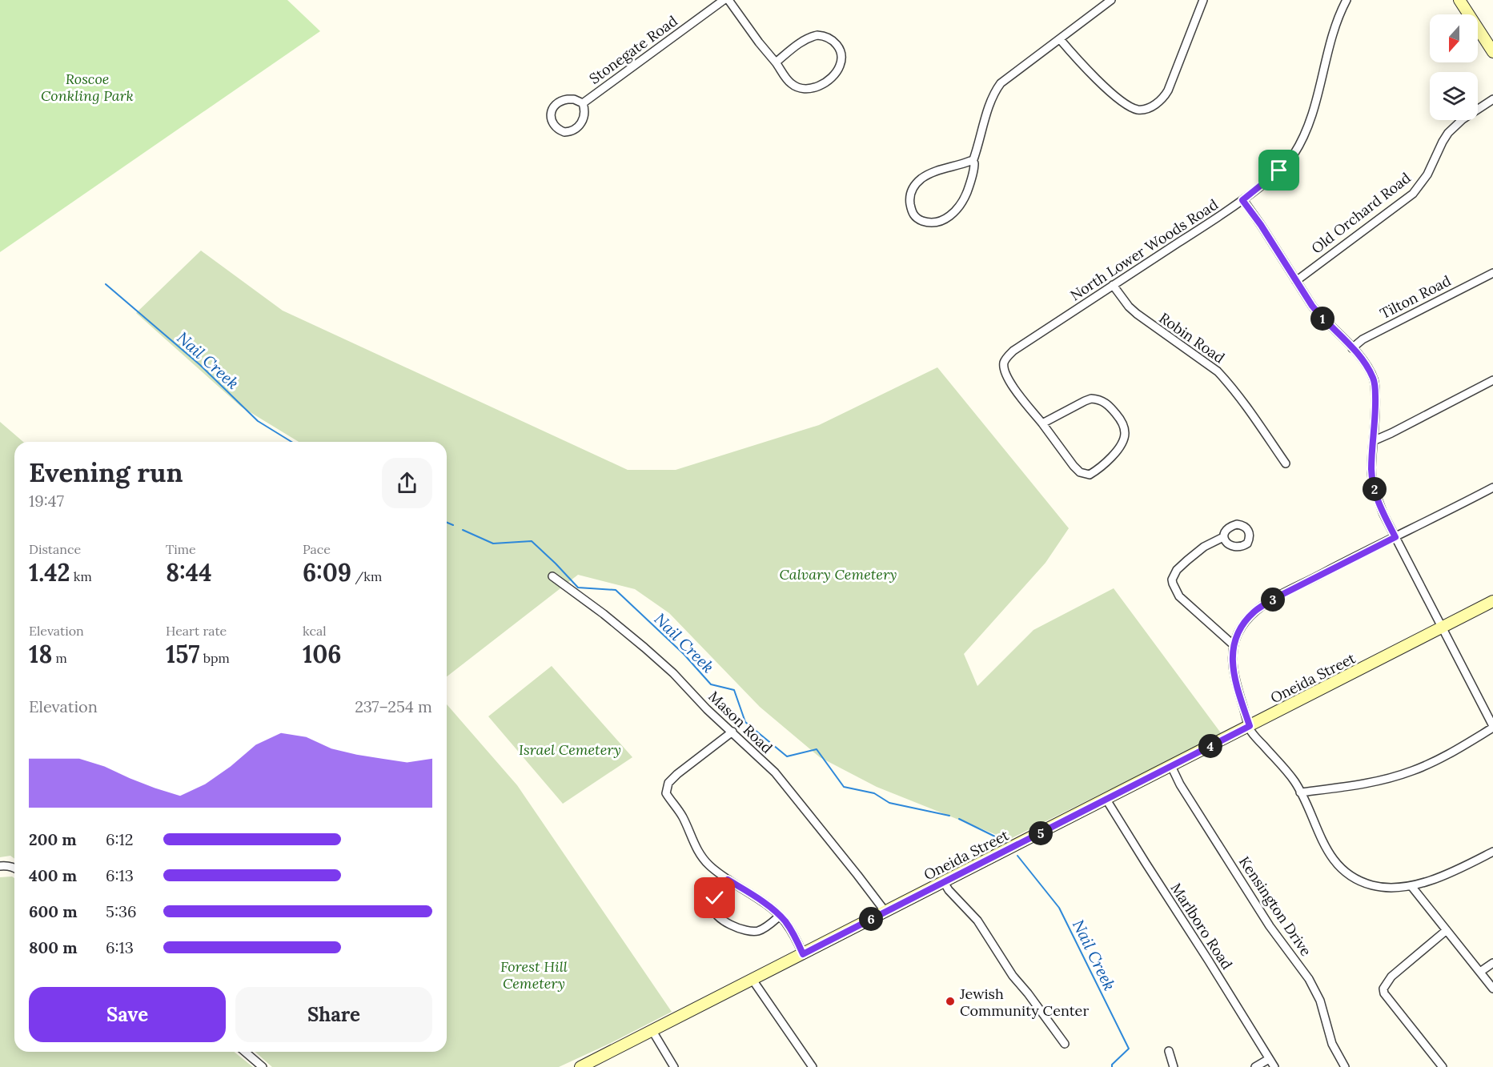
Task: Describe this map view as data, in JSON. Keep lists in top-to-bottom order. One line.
{"streets":{"street":["Stonegate Road","Old Orchard Road","North Lower Woods Road","Tilton Road","Robin Road","Oneida Street","Mason Road","Kensington Drive","Marlboro Road"]},"crossings":[["North Lower Woods Road","Robin Road"],["Oneida Street","Mason Road"],["Oneida Street","Kensington Drive"],["Oneida Street","Marlboro Road"]],"water":["Nail Creek"],"parks":["Roscoe Conkling Park","Calvary Cemetery","Israel Cemetery","Forest Hill Cemetery"],"places":["Jewish Community Center"],"north":"bottom","page":{"pins":["1","2","3","4","5","6"],"heading":["Evening run","19:47"],"stats":[["Distance","1.42 km"],["Time","8:44"],["Pace","6:09 /km"],["Elevation","18 m"],["Heart rate","157 bpm"],["kcal","106"]],"chart":["Elevation","237–254 m"],"list":[{"name":"200 m","note":"6:12"},{"name":"400 m","note":"6:13"},{"name":"600 m","note":"5:36"},{"name":"800 m","note":"6:13"}],"buttons":["Save","Share"]}}
